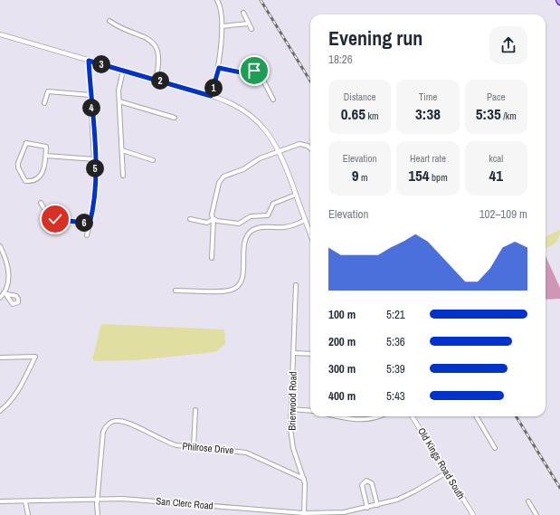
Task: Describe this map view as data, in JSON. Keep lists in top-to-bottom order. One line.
{"streets":{"street":["Brierwood Road","Philrose Drive","Old Kings Road South","San Clerc Road"]},"crossings":[["Brierwood Road","Philrose Drive"],["Brierwood Road","San Clerc Road"],["Philrose Drive","San Clerc Road"],["Old Kings Road South","San Clerc Road"]],"page":{"heading":["Evening run","18:26"],"pins":["3","2","1","4","5","6"],"stats":[["Distance","0.65 km"],["Time","3:38"],["Pace","5:35 /km"],["Elevation","9 m"],["Heart rate","154 bpm"],["kcal","41"]],"chart":["Elevation","102–109 m"],"list":[{"name":"100 m","note":"5:21"},{"name":"200 m","note":"5:36"},{"name":"300 m","note":"5:39"},{"name":"400 m","note":"5:43"}]}}
